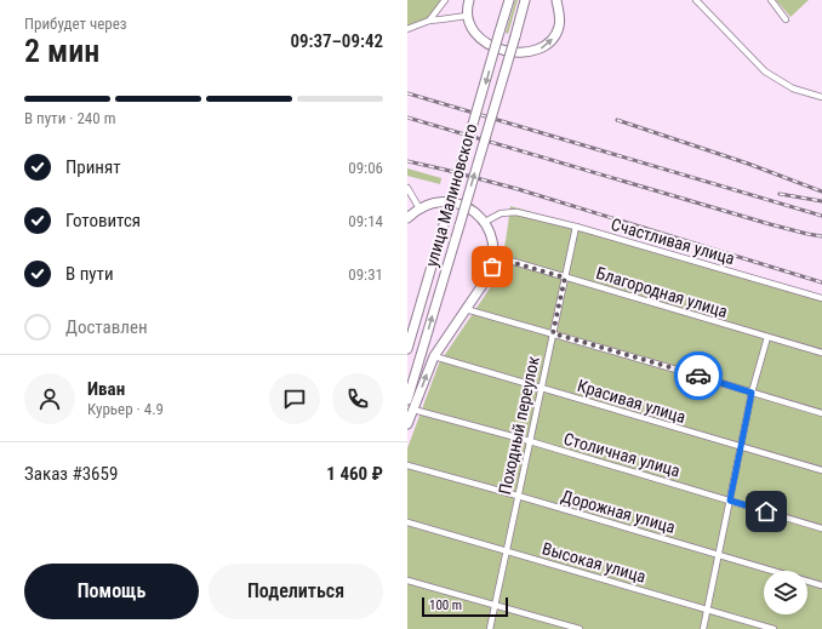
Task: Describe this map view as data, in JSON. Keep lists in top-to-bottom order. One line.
{"streets":{"highway":["улица Малиновского"],"street":["Счастливая улица","Благородная улица","Красивая улица","Походный переулок","Столичная улица","Дорожная улица","Высокая улица"]},"crossings":[["Счастливая улица","Походный переулок"],["Благородная улица","Походный переулок"],["Красивая улица","Походный переулок"],["Походный переулок","Столичная улица"],["Походный переулок","Дорожная улица"],["Походный переулок","Высокая улица"]],"scale_bar":"100 m","page":{"heading":["2 мин","Прибудет через","09:37–09:42"],"panel":["Иван","Курьер · 4.9","Заказ #3659","1 460 ₽"],"bar":"В пути · 240 m","list":[["Принят","09:06"],["Готовится","09:14"],["В пути","09:31"],"Доставлен"],"buttons":["Помощь","Поделиться"],"scale":"100 m"}}
